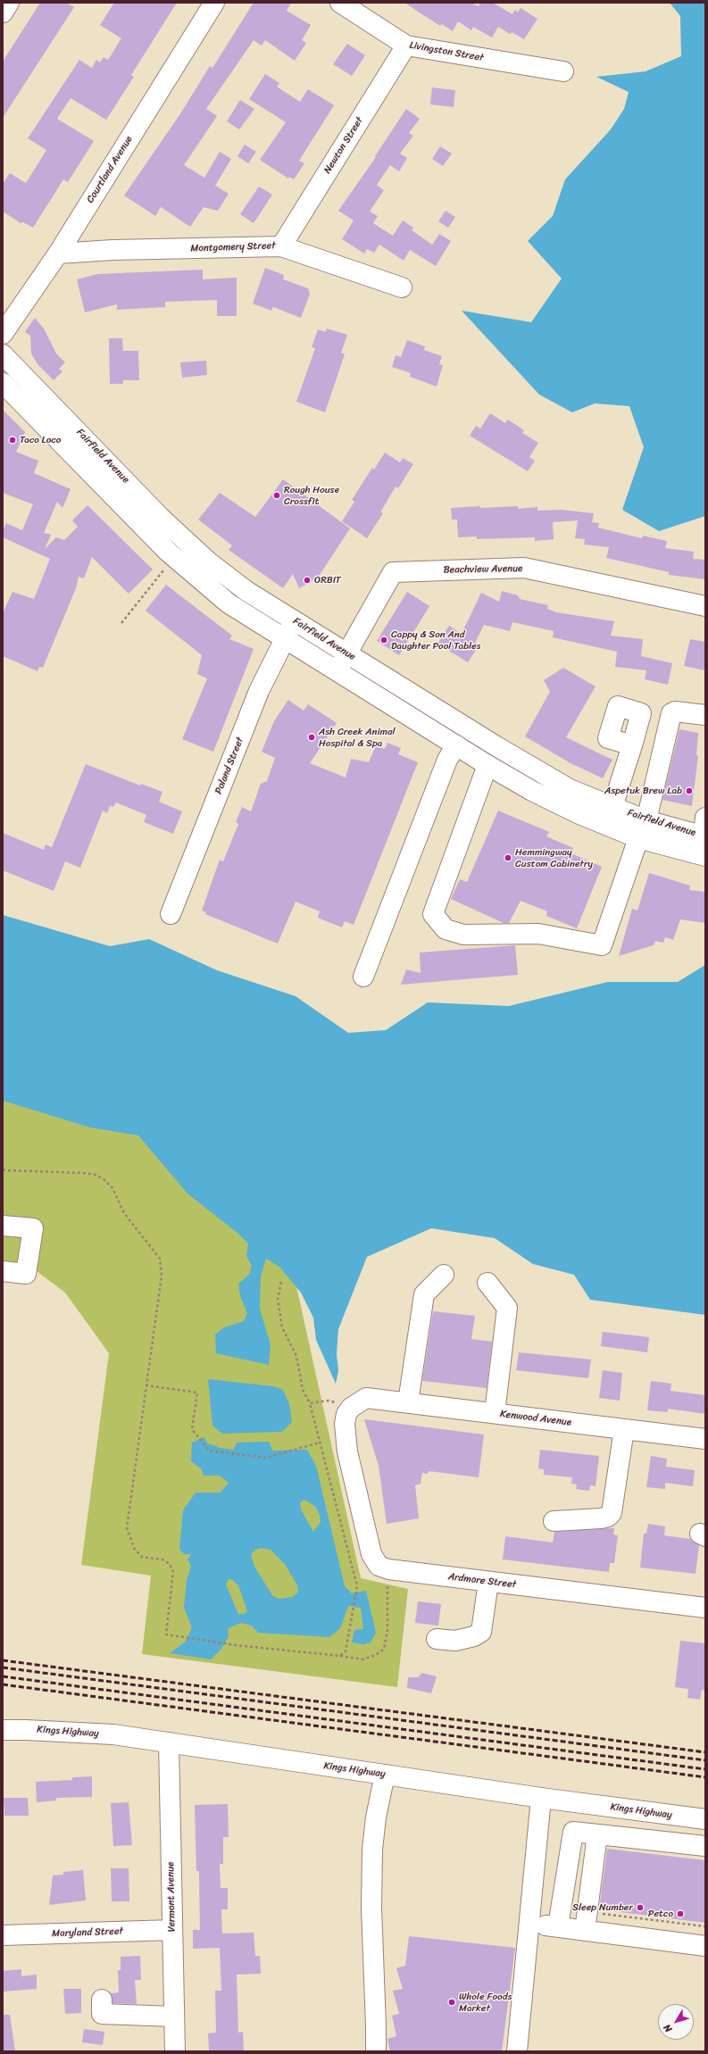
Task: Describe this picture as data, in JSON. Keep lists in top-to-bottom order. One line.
{"streets":{"street":["Livingston Street","Newton Street","Courtland Avenue","Montgomery Street","Fairfield Avenue","Beachview Avenue","Poland Street","Kenwood Avenue","Ardmore Street","Kings Highway","Vermont Avenue","Maryland Street"]},"crossings":[["Livingston Street","Newton Street"],["Newton Street","Montgomery Street"],["Courtland Avenue","Montgomery Street"],["Fairfield Avenue","Beachview Avenue"],["Fairfield Avenue","Poland Street"],["Kenwood Avenue","Ardmore Street"],["Kings Highway","Vermont Avenue"],["Vermont Avenue","Maryland Street"]],"places":["Taco Loco","Rough House Crossfit","ORBIT","Cappy & Son And Daughter Pool Tables","Ash Creek Animal Hospital & Spa","Aspetuk Brew Lab","Hemmingway Custom Cabinetry","Sleep Number","Petco","Whole Foods Market"],"north":"bottom left"}
